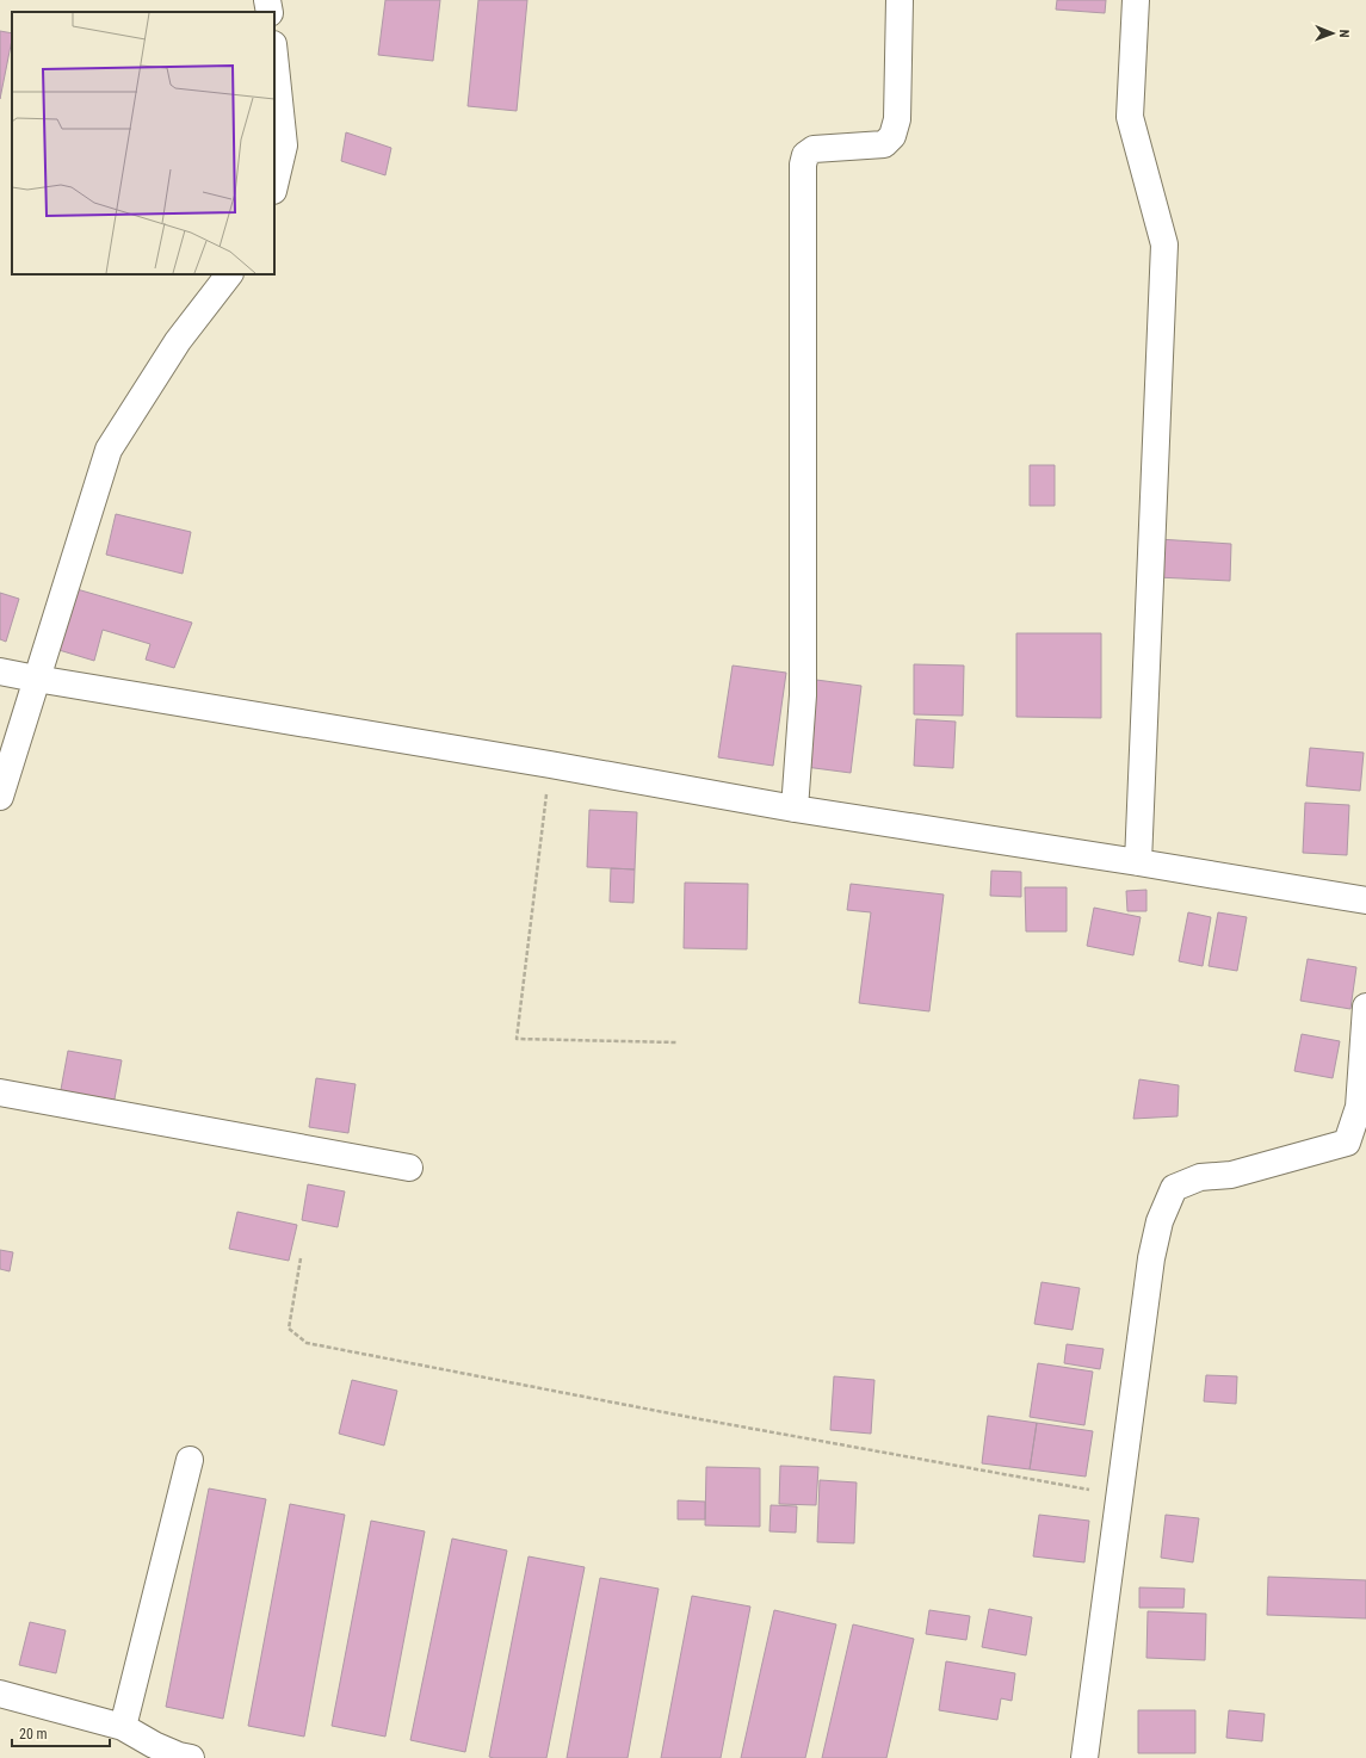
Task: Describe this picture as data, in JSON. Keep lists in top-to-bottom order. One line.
{"scale_bar":"20 m","north":"right"}
